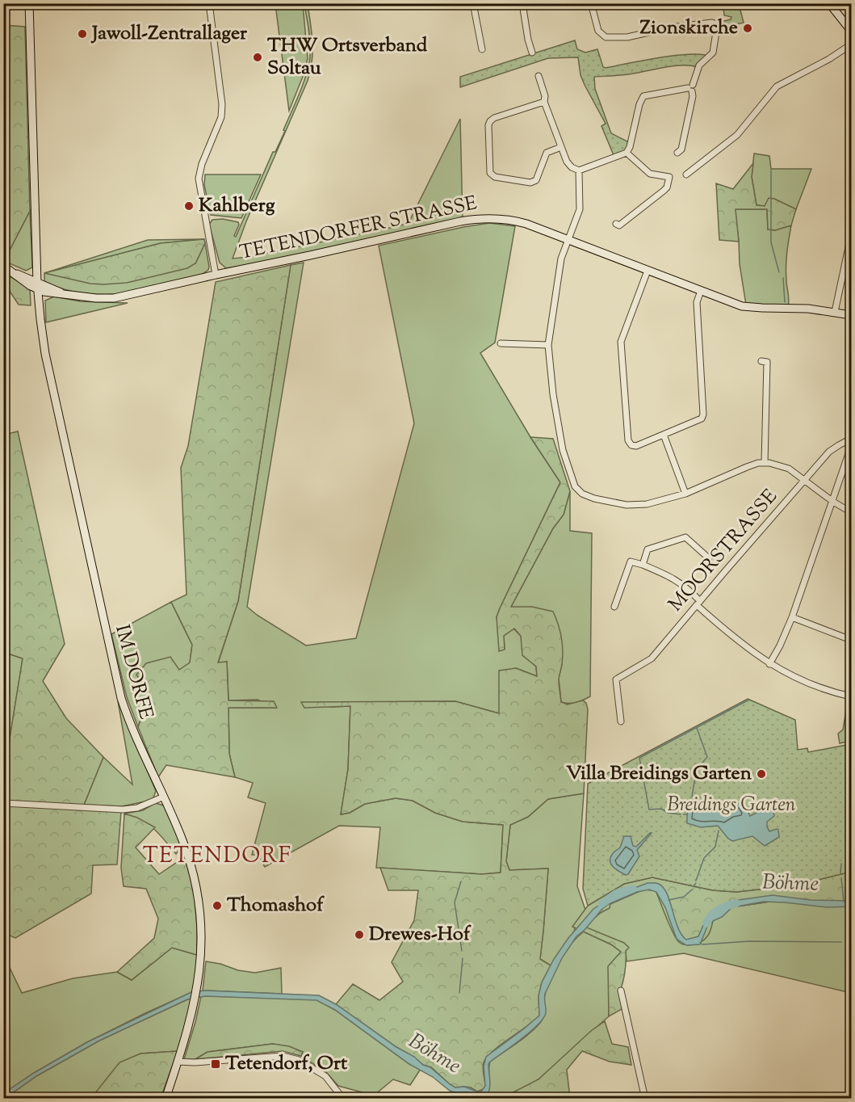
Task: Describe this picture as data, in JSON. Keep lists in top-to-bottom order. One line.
{"streets":{"street":["TETENDORFER STRASSE","MOORSTRASSE","IM DORFE"]},"crossings":[["TETENDORFER STRASSE","IM DORFE"]],"districts":["TETENDORF"],"water":["Böhme"],"parks":["Breidings Garten"],"places":{"other":["Zionskirche","Jawoll-Zentrallager","THW Ortsverband Soltau","Kahlberg","Villa Breidings Garten","Thomashof","Drewes-Hof"],"transit":["Tetendorf, Ort"]}}
